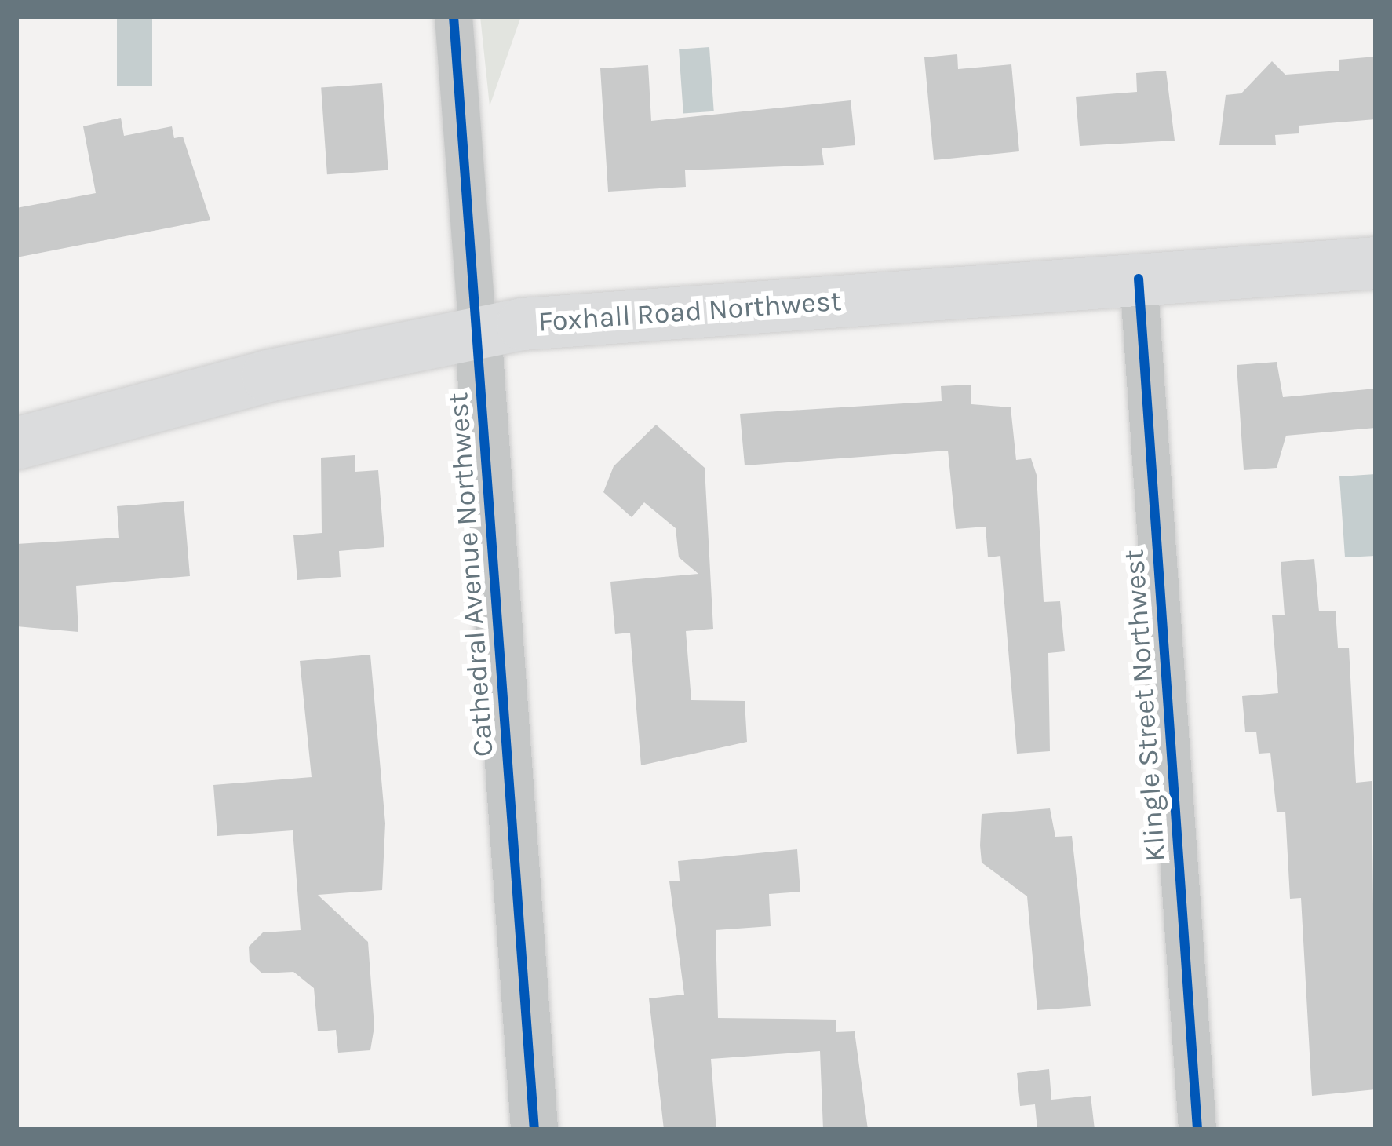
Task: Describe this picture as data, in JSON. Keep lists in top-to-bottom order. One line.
{"streets":{"main road":["Foxhall Road Northwest"],"street":["Cathedral Avenue Northwest","Klingle Street Northwest"]},"crossings":[["Foxhall Road Northwest","Cathedral Avenue Northwest"],["Foxhall Road Northwest","Klingle Street Northwest"]]}
